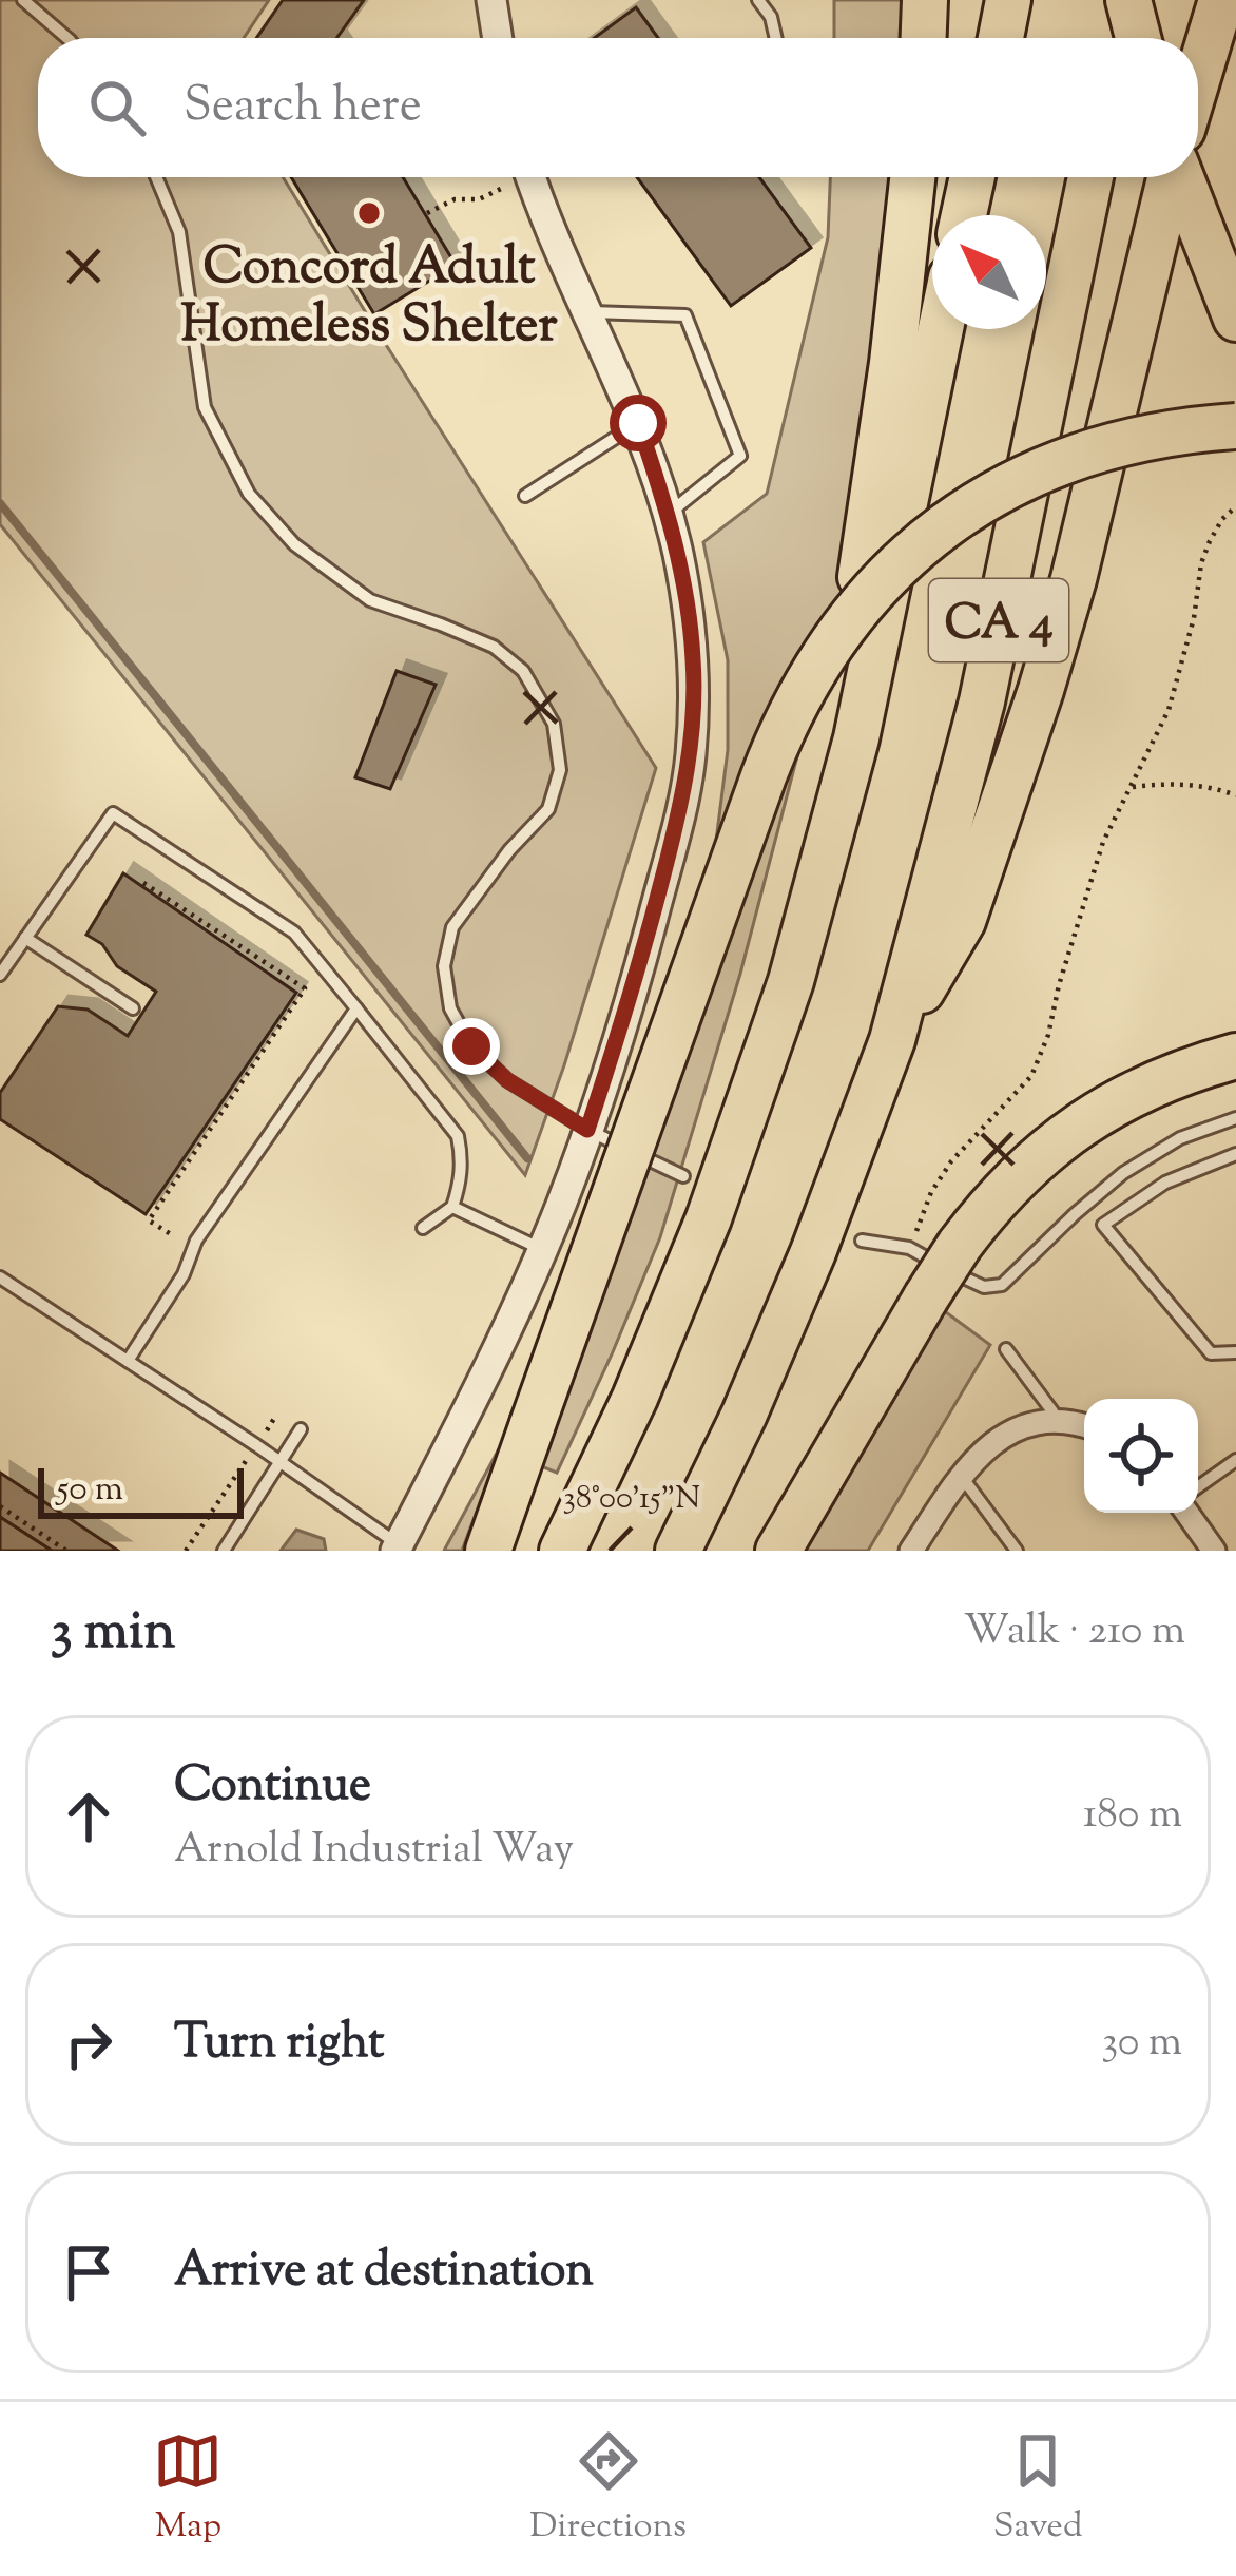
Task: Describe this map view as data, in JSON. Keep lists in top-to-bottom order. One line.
{"streets":{"highway":["CA 4"]},"places":["Concord Adult Homeless Shelter"],"scale_bar":"50 m","north":"top left","page":{"search":"Search here","scale":"50 m","heading":["3 min","Walk · 210 m"],"list":[["Continue","Arnold Industrial Way","180 m"],["Turn right","30 m"],"Arrive at destination"],"nav":["Map","Directions","Saved"]},"coordinates":["38°00'15\"N"]}
